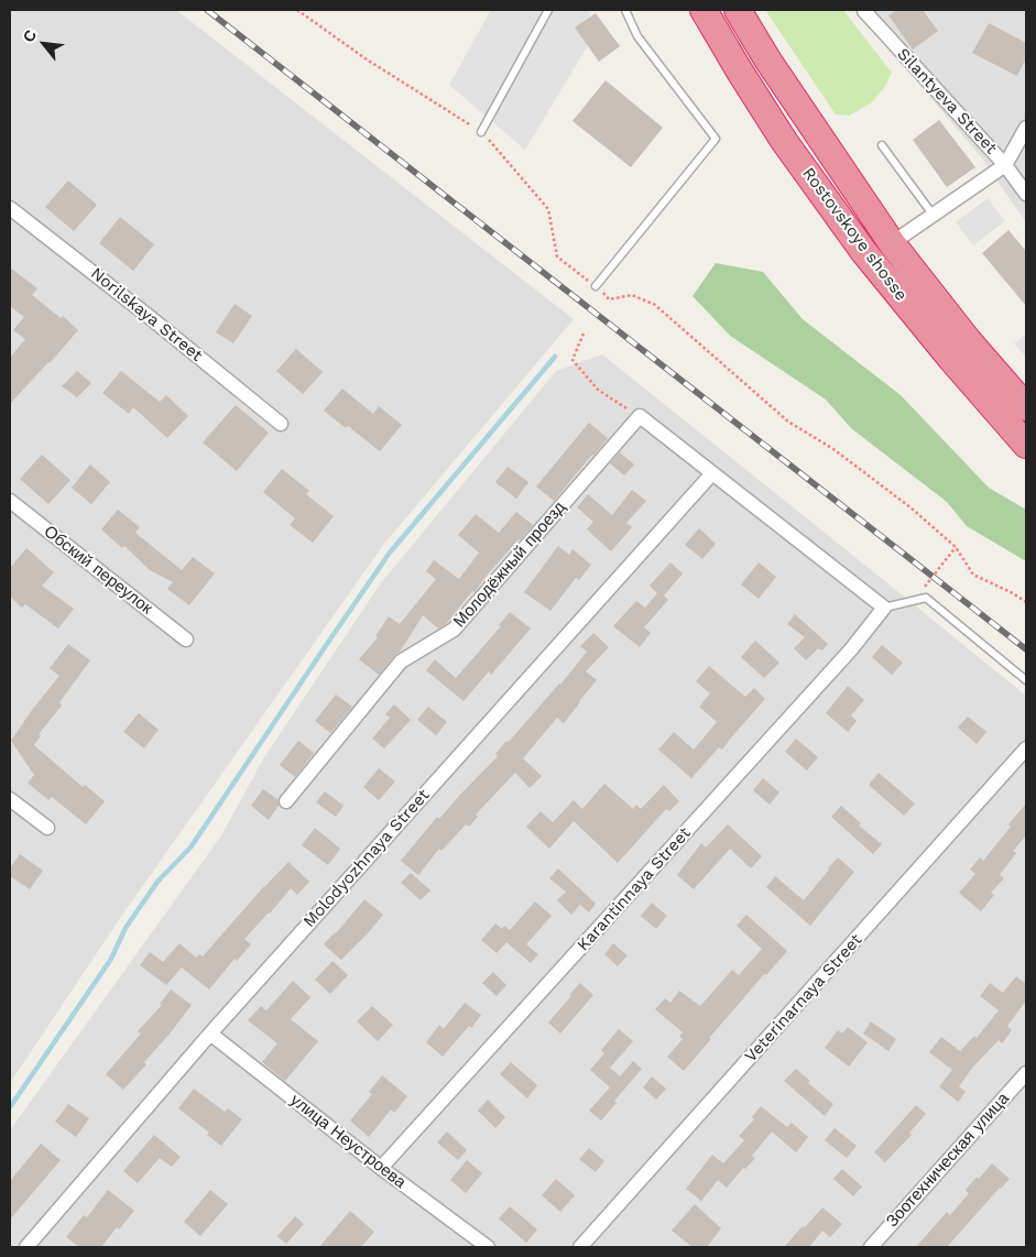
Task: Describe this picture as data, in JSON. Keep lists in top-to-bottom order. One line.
{"streets":{"highway":["Rostovskoye shosse"],"street":["Silantyeva Street","Norilskaya Street","Молодёжный проезд","Обский переулок","Molodyozhnaya Street","Karantinnaya Street","Veterinarnaya Street","улица Неустроева","Зоотехническая улица"]},"crossings":[["Molodyozhnaya Street","улица Неустроева"],["Karantinnaya Street","улица Неустроева"]],"north":"top left"}
